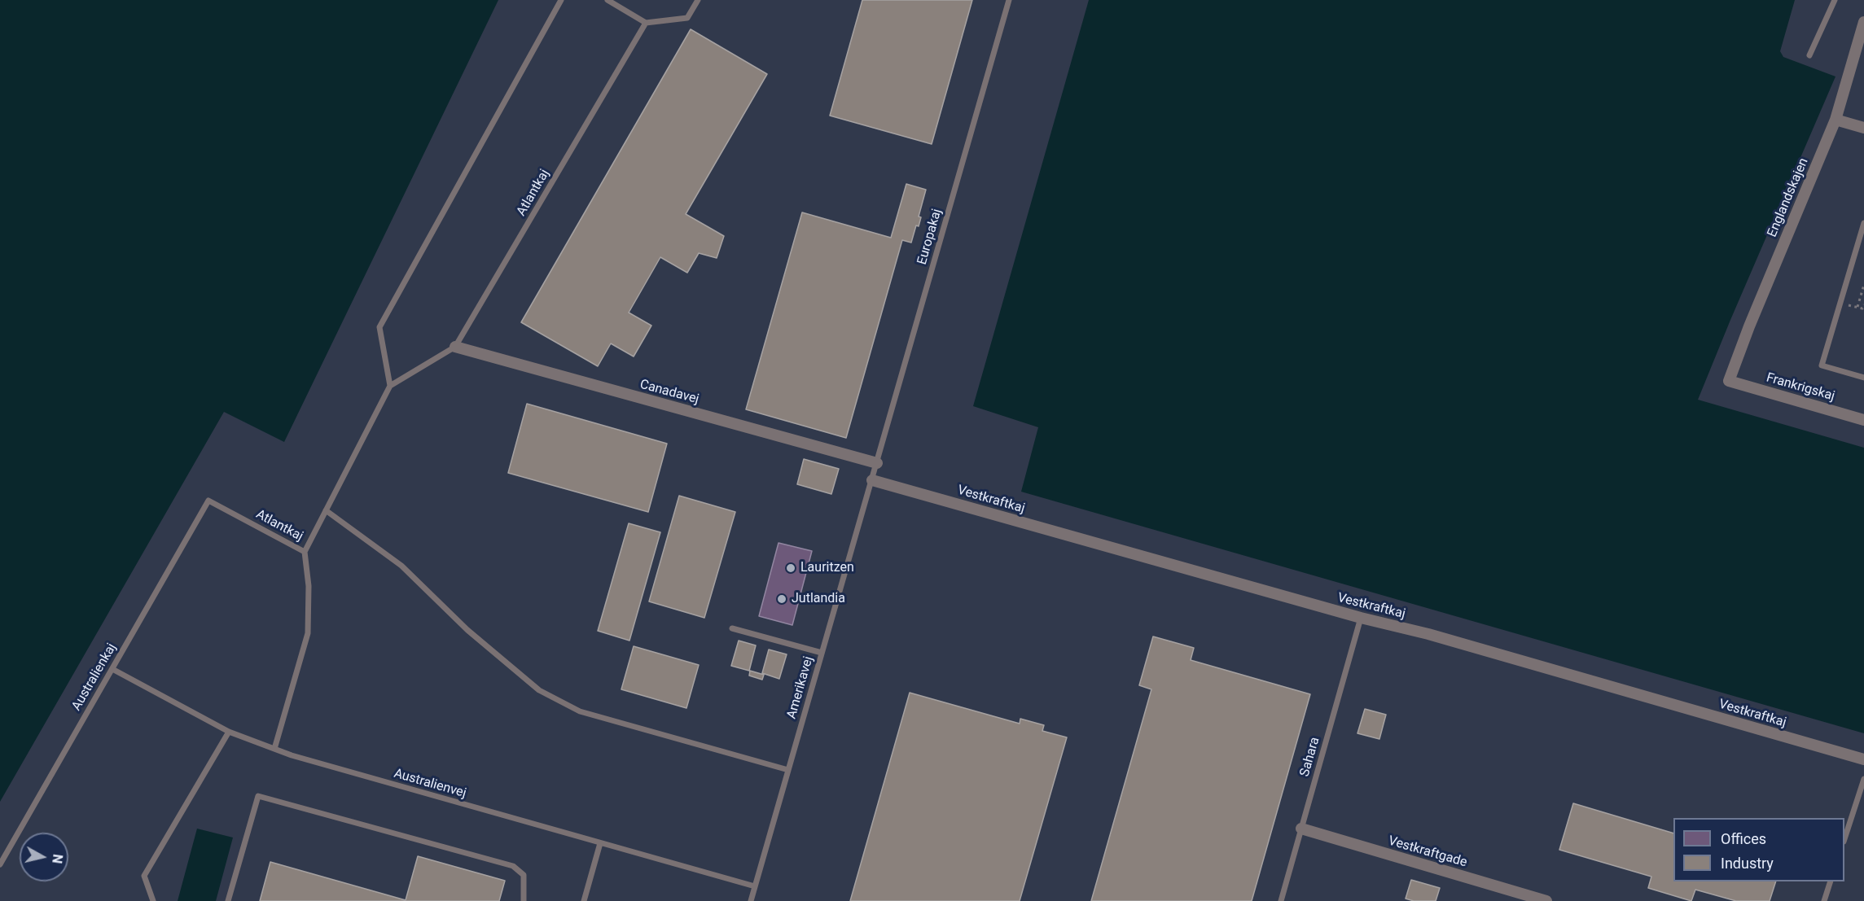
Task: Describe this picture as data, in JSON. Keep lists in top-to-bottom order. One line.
{"streets":{"street":["Englandskajen","Frankrigskaj","Canadavej","Vestkraftkaj","Vestkraftgade"],"lane":["Atlantkaj","Europakaj","Australienkaj","Amerikavej","Sahara","Australienvej"]},"crossings":[["Atlantkaj","Canadavej"],["Atlantkaj","Australienkaj"],["Englandskajen","Frankrigskaj"],["Europakaj","Canadavej"],["Europakaj","Vestkraftkaj"],["Europakaj","Amerikavej"],["Vestkraftkaj","Amerikavej"],["Vestkraftkaj","Sahara"],["Australienkaj","Australienvej"],["Amerikavej","Australienvej"],["Sahara","Vestkraftgade"]],"places":["Lauritzen","Jutlandia"],"legend":["Offices","Industry"],"north":"right"}
